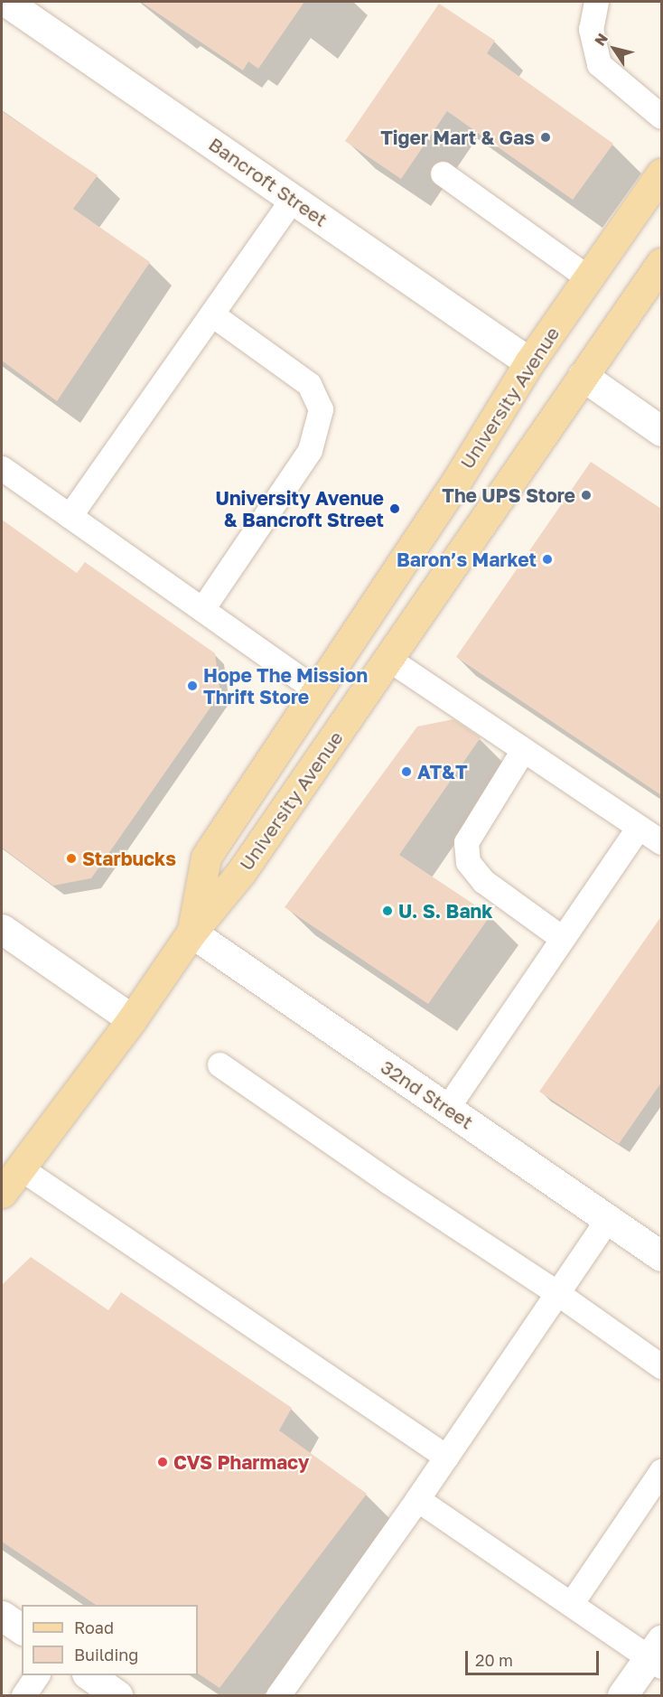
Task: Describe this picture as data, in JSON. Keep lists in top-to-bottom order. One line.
{"streets":{"main road":["University Avenue"],"street":["Bancroft Street","32nd Street"]},"crossings":[["Bancroft Street","University Avenue"],["University Avenue","32nd Street"]],"places":["Tiger Mart & Gas","The UPS Store","University Avenue & Bancroft Street","Baron’s Market","Hope The Mission Thrift Store","AT&T","Starbucks","U. S. Bank","CVS Pharmacy"],"legend":["Road","Building"],"scale_bar":"20 m","north":"top left"}
